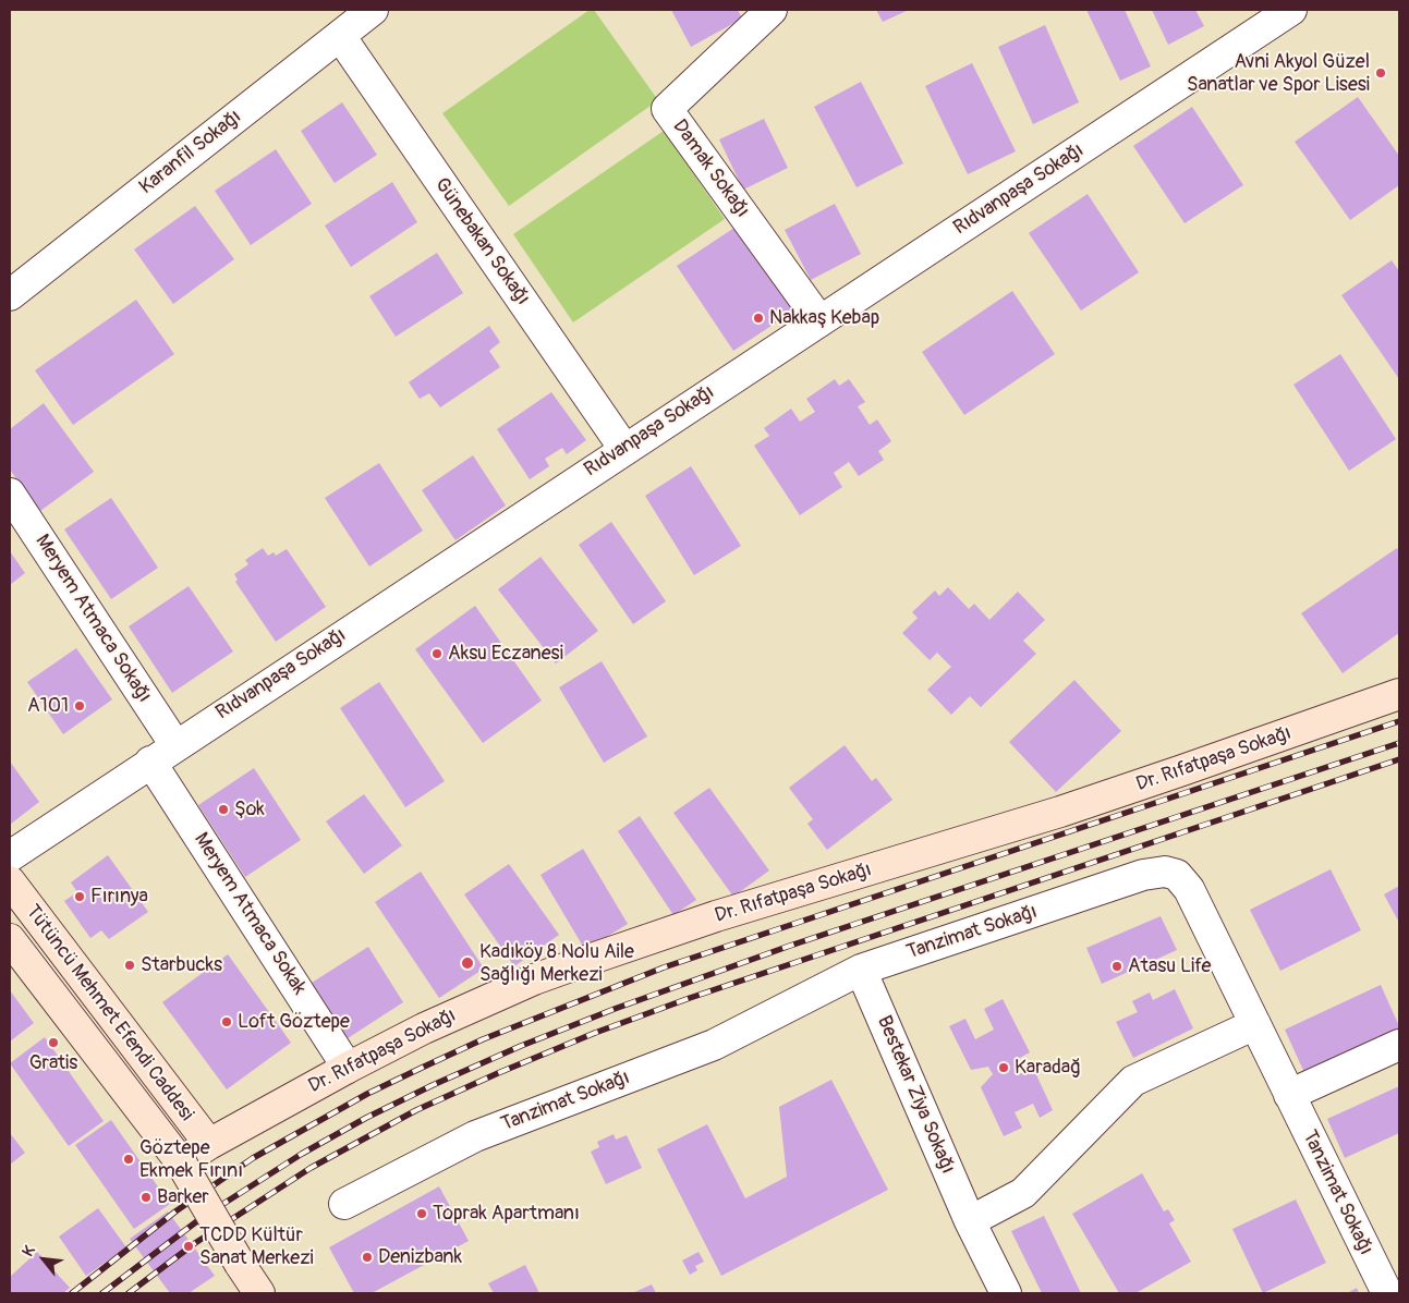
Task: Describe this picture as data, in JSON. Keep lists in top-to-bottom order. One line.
{"streets":{"street":["Karanfil Sokağı","Damak Sokağı","Rıdvanpaşa Sokağı","Günebakan Sokağı","Meryem Atmaca Sokağı","Dr. Rıfatpaşa Sokağı","Meryem Atmaca Sokak","Tanzimat Sokağı","Tütüncü Mehmet Efendi Caddesi","Bestekar Ziya Sokağı"]},"crossings":[["Karanfil Sokağı","Günebakan Sokağı"],["Damak Sokağı","Rıdvanpaşa Sokağı"],["Rıdvanpaşa Sokağı","Günebakan Sokağı"],["Rıdvanpaşa Sokağı","Meryem Atmaca Sokağı"],["Rıdvanpaşa Sokağı","Meryem Atmaca Sokak"],["Dr. Rıfatpaşa Sokağı","Meryem Atmaca Sokak"],["Dr. Rıfatpaşa Sokağı","Tütüncü Mehmet Efendi Caddesi"],["Tanzimat Sokağı","Bestekar Ziya Sokağı"]],"places":["Avni Akyol Güzel Sanatlar ve Spor Lisesi","Nakkaş Kebap","Aksu Eczanesi","A101","Şok","Fırınya","Kadıköy 8 Nolu Aile Sağlığı Merkezi","Starbucks","Atasu Life","Loft Göztepe","Gratis","Karadağ","Göztepe Ekmek Fırını","Barker","Toprak Apartmanı","TCDD Kültür Sanat Merkezi","Denizbank"],"north":"top left"}
